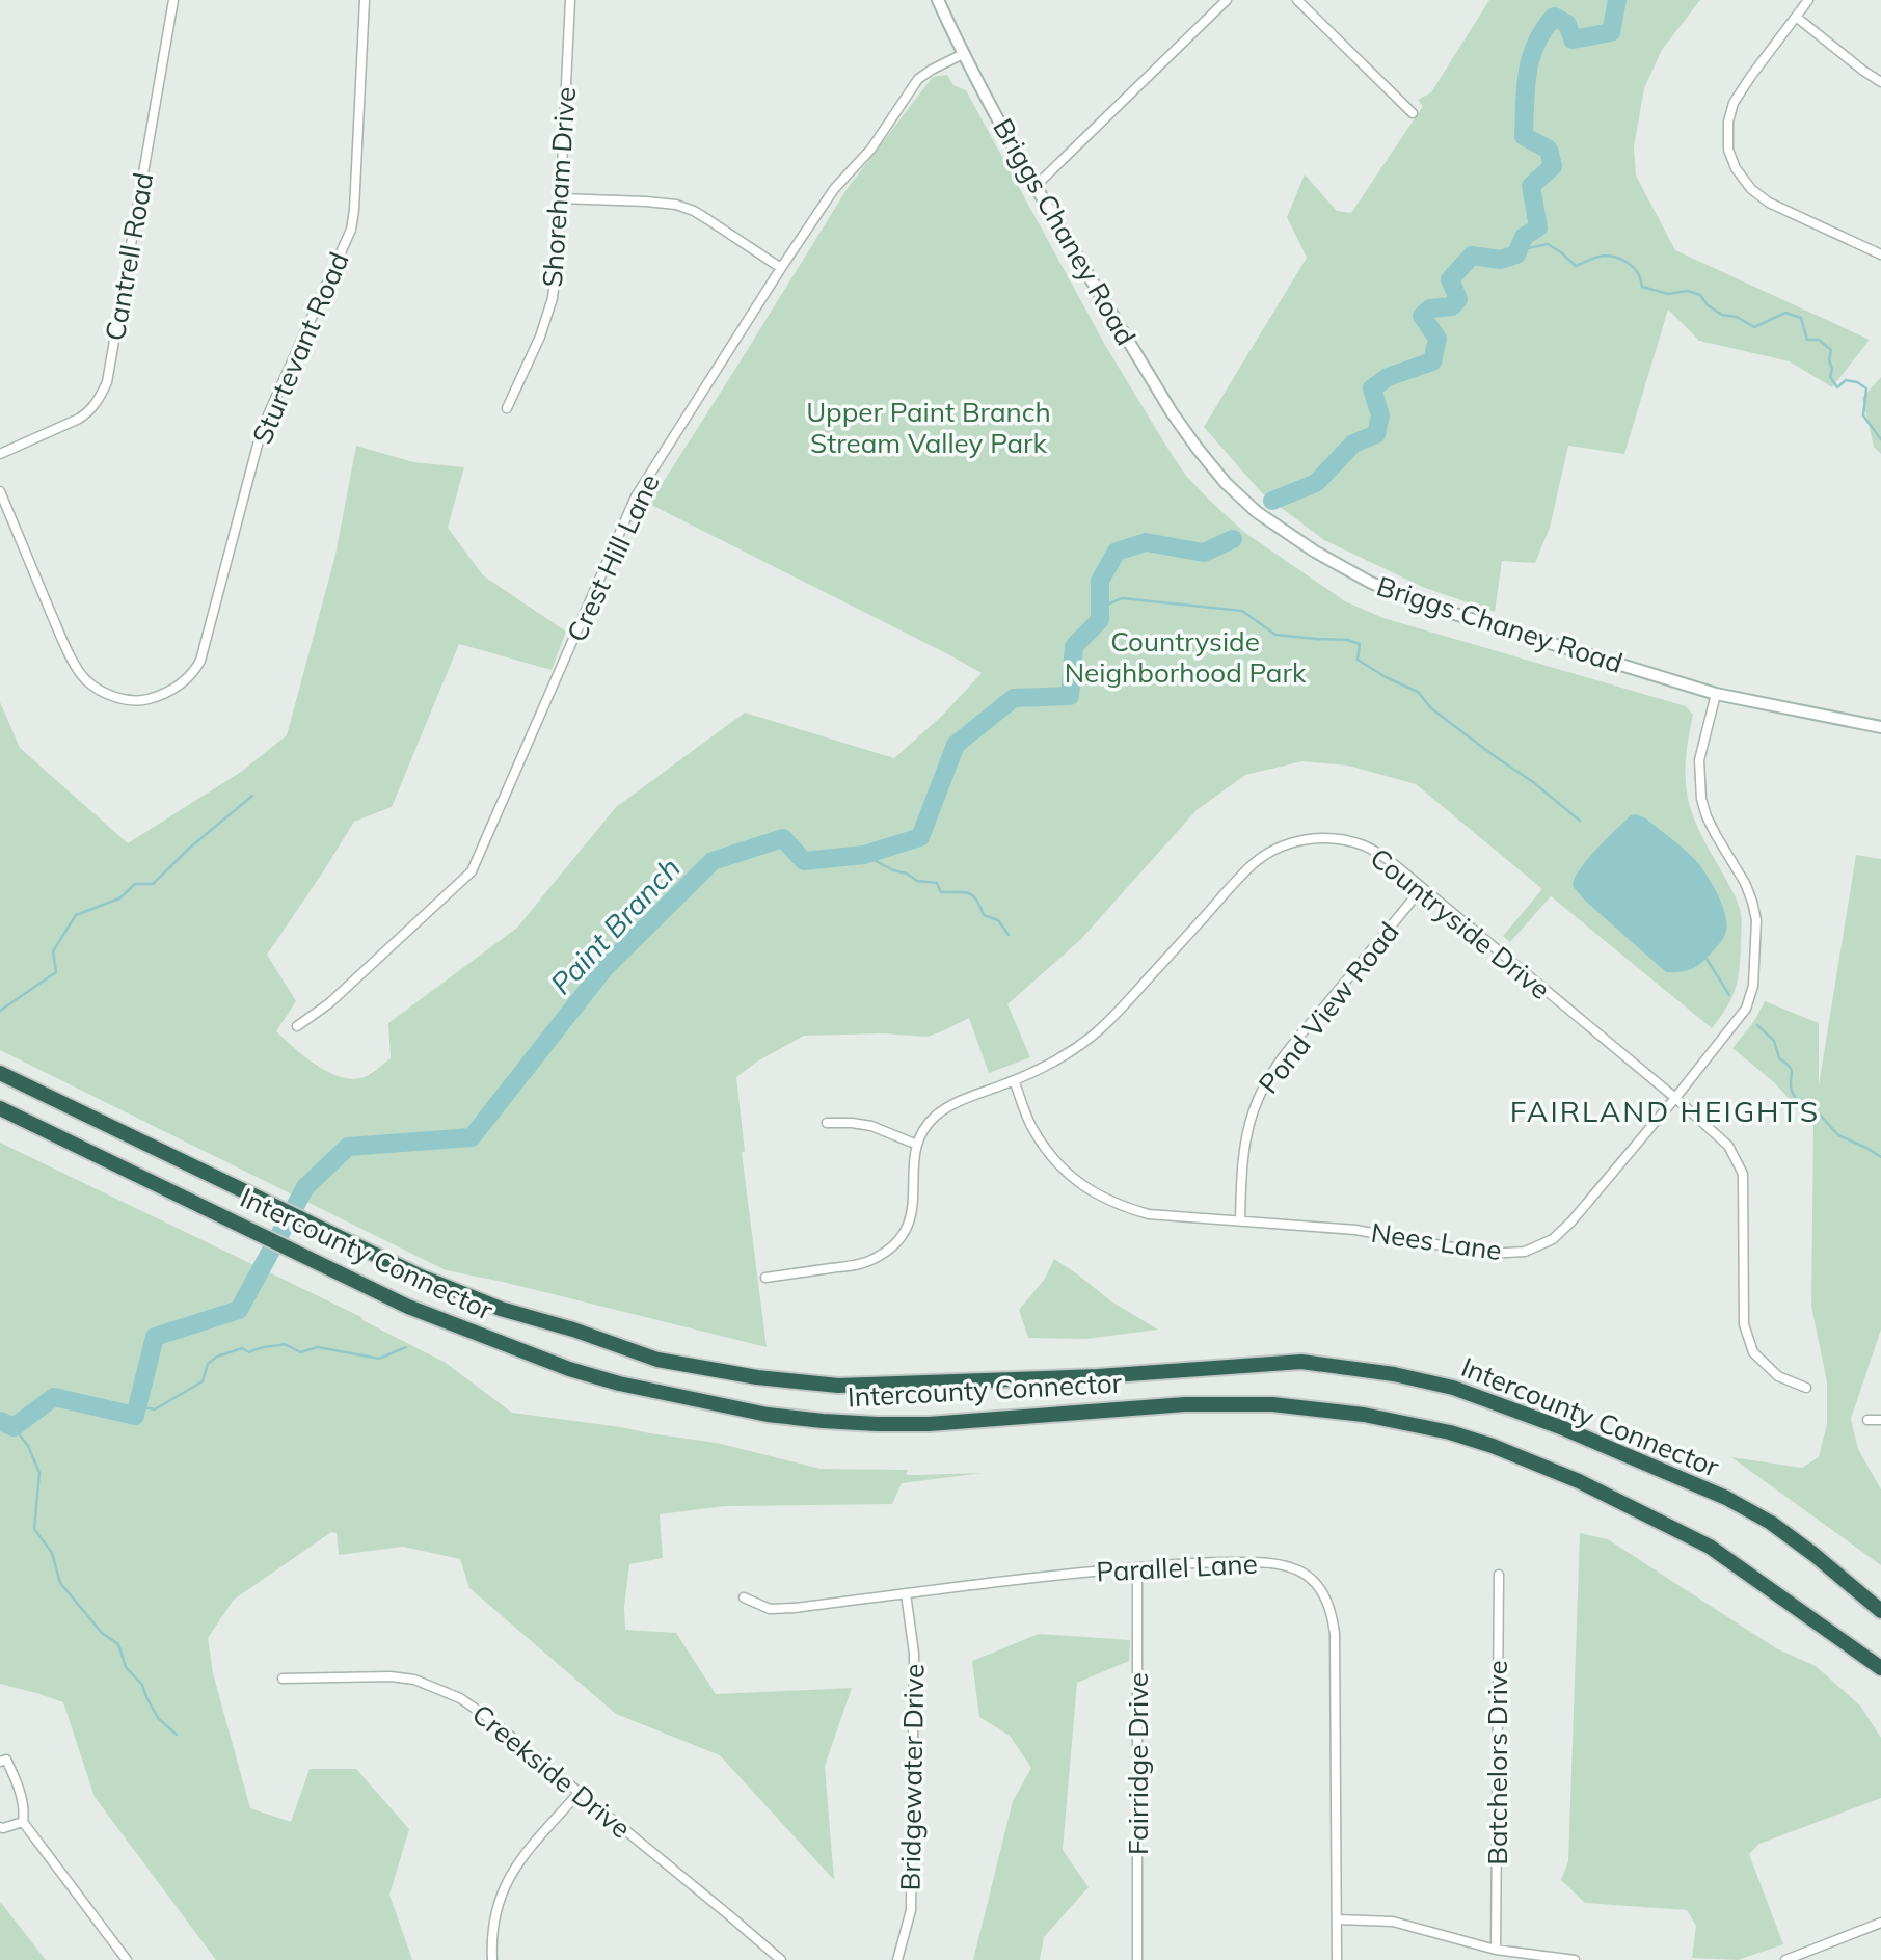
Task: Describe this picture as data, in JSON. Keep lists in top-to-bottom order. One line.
{"streets":{"highway":["Intercounty Connector"],"main road":["Briggs Chaney Road"],"street":["Shoreham Drive","Cantrell Road","Sturtevant Road","Crest Hill Lane","Countryside Drive","Pond View Road","Nees Lane","Parallel Lane","Batchelors Drive","Fairridge Drive","Creekside Drive","Bridgewater Drive"]},"crossings":[["Briggs Chaney Road","Crest Hill Lane"],["Briggs Chaney Road","Nees Lane"],["Countryside Drive","Pond View Road"],["Countryside Drive","Nees Lane"],["Pond View Road","Nees Lane"],["Parallel Lane","Fairridge Drive"],["Parallel Lane","Bridgewater Drive"]],"districts":["FAIRLAND HEIGHTS"],"water":["Paint Branch"],"parks":["Upper Paint Branch Stream Valley Park","Countryside Neighborhood Park"]}
